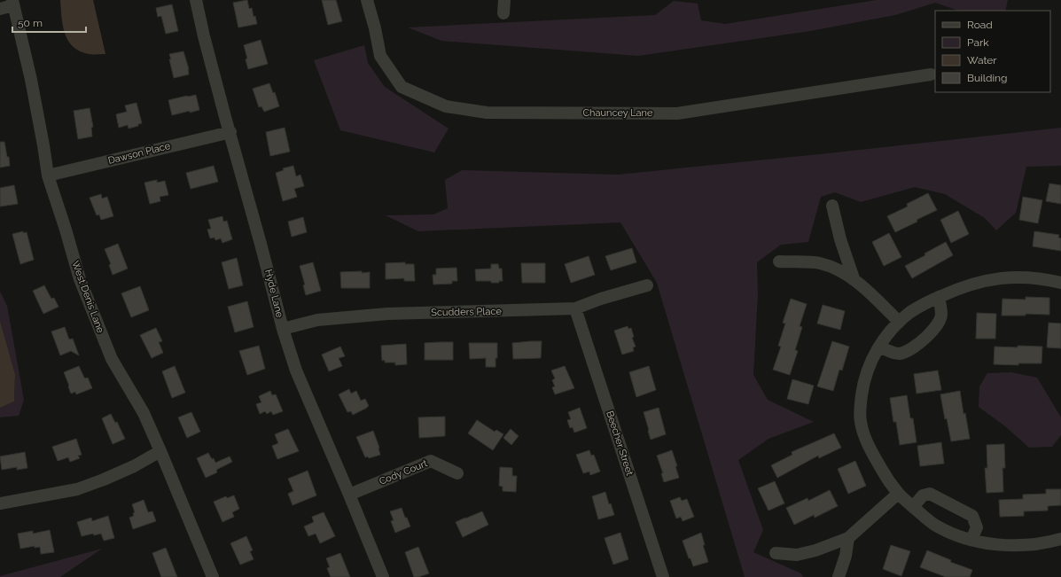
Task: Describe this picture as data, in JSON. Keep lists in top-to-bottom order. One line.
{"streets":{"street":["Chauncey Lane","Dawson Place","Hyde Lane","West Denis Lane","Scudders Place","Beecher Street","Cody Court"]},"crossings":[["Dawson Place","Hyde Lane"],["Dawson Place","West Denis Lane"],["Hyde Lane","Scudders Place"],["Hyde Lane","Cody Court"],["Scudders Place","Beecher Street"]],"legend":["Road","Park","Water","Building"],"scale_bar":"50 m"}
